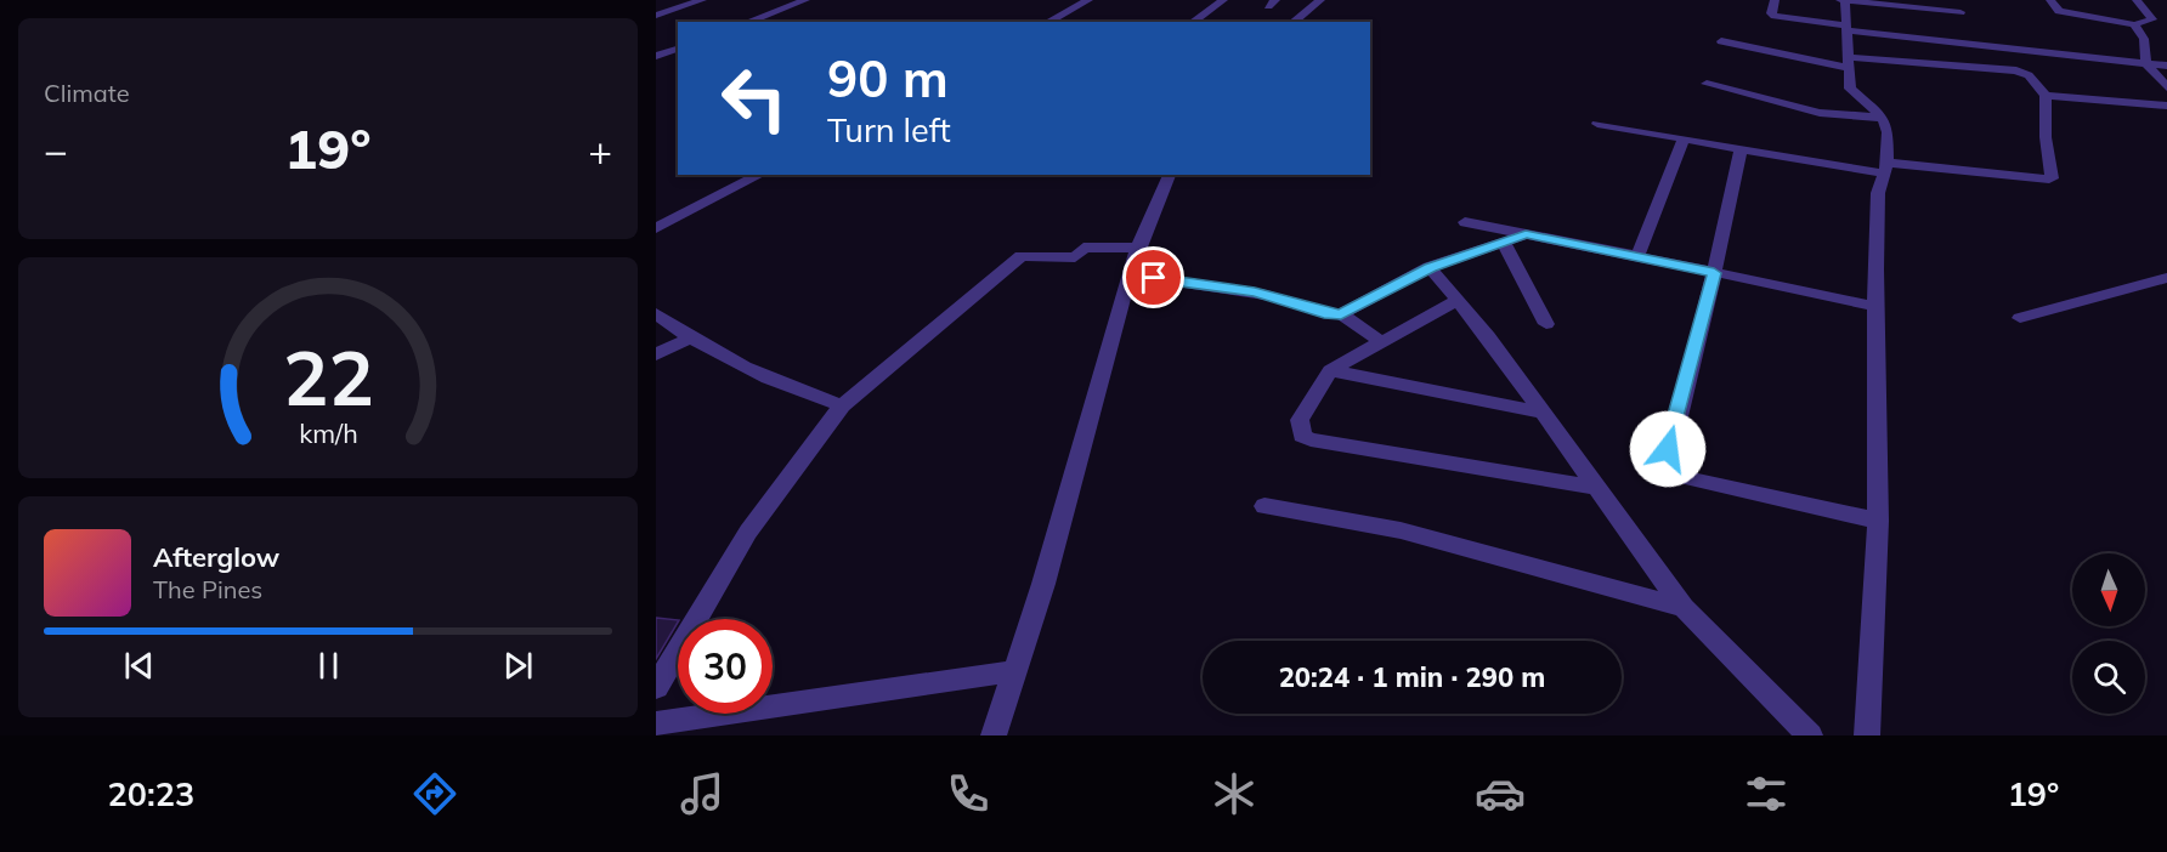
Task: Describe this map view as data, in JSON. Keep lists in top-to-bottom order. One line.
{"north":"bottom","page":{"tile":"Climate","turn":["90 m","Turn left"],"heat":["−","19°","+"],"song":["Afterglow","The Pines"],"limit":"30","trip":"20:24 · 1 min · 290 m","tabs":["20:23","19°"],"gauge":["22","km/h"]}}
